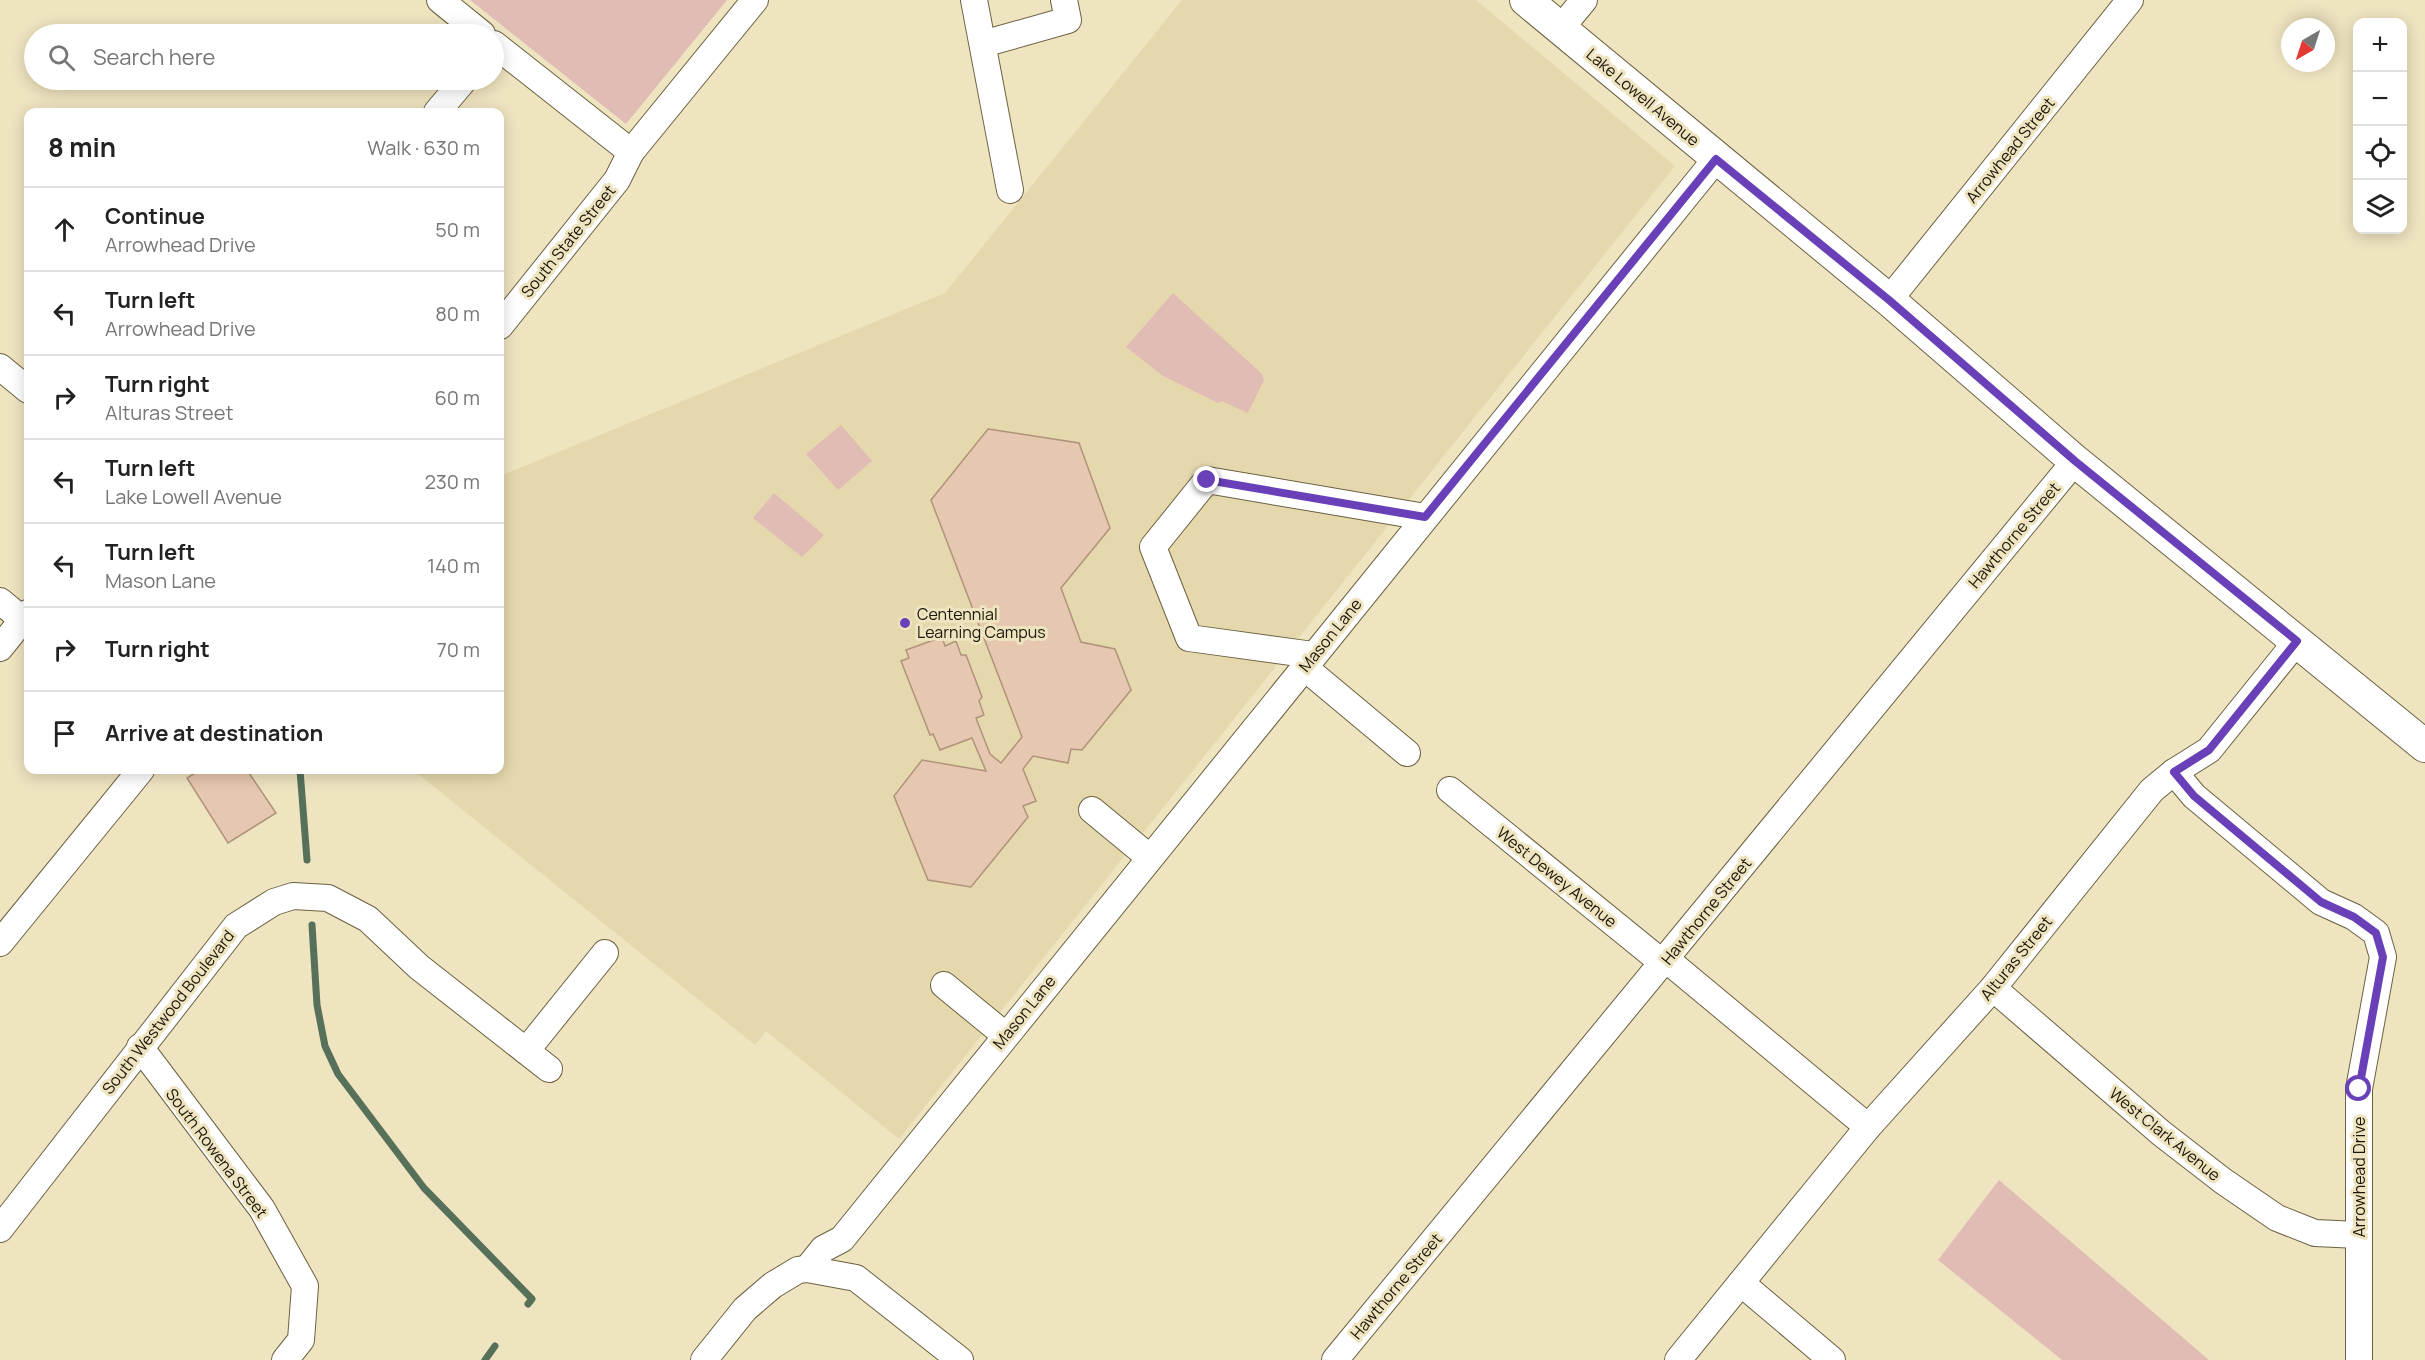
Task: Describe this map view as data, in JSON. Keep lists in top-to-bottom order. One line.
{"streets":{"main road":["Lake Lowell Avenue"],"street":["Arrowhead Street","South State Street","Hawthorne Street","Mason Lane","West Dewey Avenue","Alturas Street","South Westwood Boulevard","West Clark Avenue","South Rowena Street","Arrowhead Drive"]},"crossings":[["Lake Lowell Avenue","Arrowhead Street"],["Lake Lowell Avenue","Hawthorne Street"],["Lake Lowell Avenue","Mason Lane"],["Lake Lowell Avenue","Alturas Street"],["Hawthorne Street","West Dewey Avenue"],["West Dewey Avenue","Alturas Street"],["Alturas Street","West Clark Avenue"],["Alturas Street","Arrowhead Drive"],["South Westwood Boulevard","South Rowena Street"],["West Clark Avenue","Arrowhead Drive"]],"places":["Centennial Learning Campus"],"north":"bottom left","page":{"map_buttons":["+","−"],"search":"Search here","heading":["8 min","Walk · 630 m"],"list":[["Continue","Arrowhead Drive","50 m"],["Turn left","Arrowhead Drive","80 m"],["Turn right","Alturas Street","60 m"],["Turn left","Lake Lowell Avenue","230 m"],["Turn left","Mason Lane","140 m"],["Turn right","70 m"],"Arrive at destination"]}}
